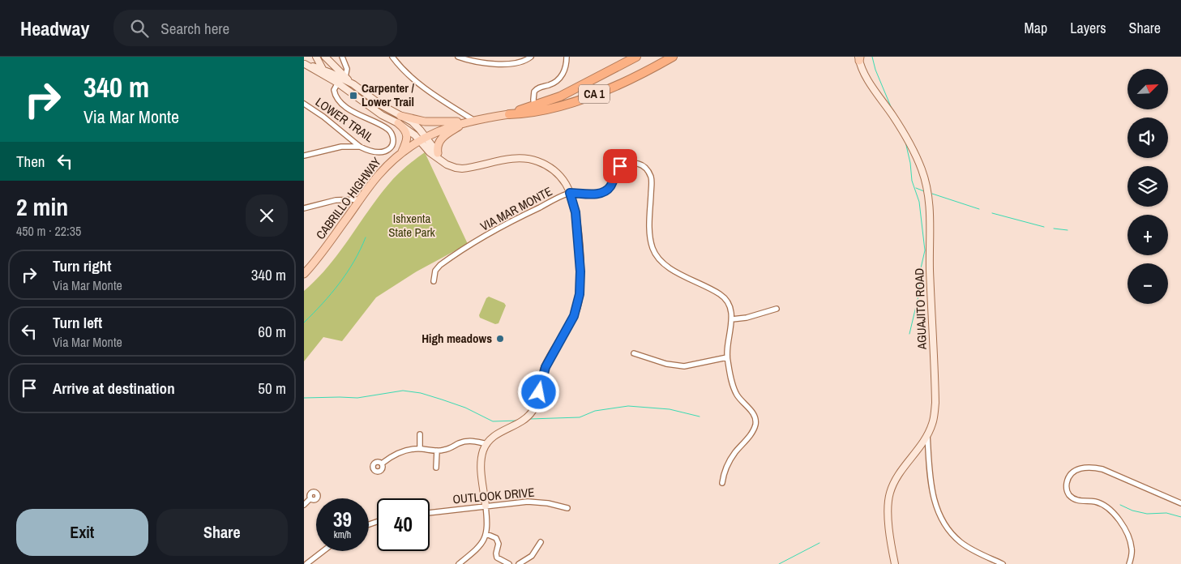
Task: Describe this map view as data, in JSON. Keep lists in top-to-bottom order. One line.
{"streets":{"highway":["CA 1","CABRILLO HIGHWAY"],"street":["LOWER TRAIL","VIA MAR MONTE","AGUAJITO ROAD","OUTLOOK DRIVE"]},"parks":["Ishxenta State Park"],"places":{"transit":["Carpenter / Lower Trail"],"other":["High meadows"]},"north":"top right","page":{"header":"Headway","search":"Search here","nav":["Map","Layers","Share"],"turn":["340 m","Via Mar Monte"],"map_buttons":["+","−"],"then":"Then","heading":["2 min","450 m · 22:35"],"list":[{"name":"Turn right","note":"Via Mar Monte","value":"340 m"},{"name":"Turn left","note":"Via Mar Monte","value":"60 m"},{"name":"Arrive at destination","value":"50 m"}],"speed":"39 km/h","limit":"40","buttons":["Exit","Share"]}}
